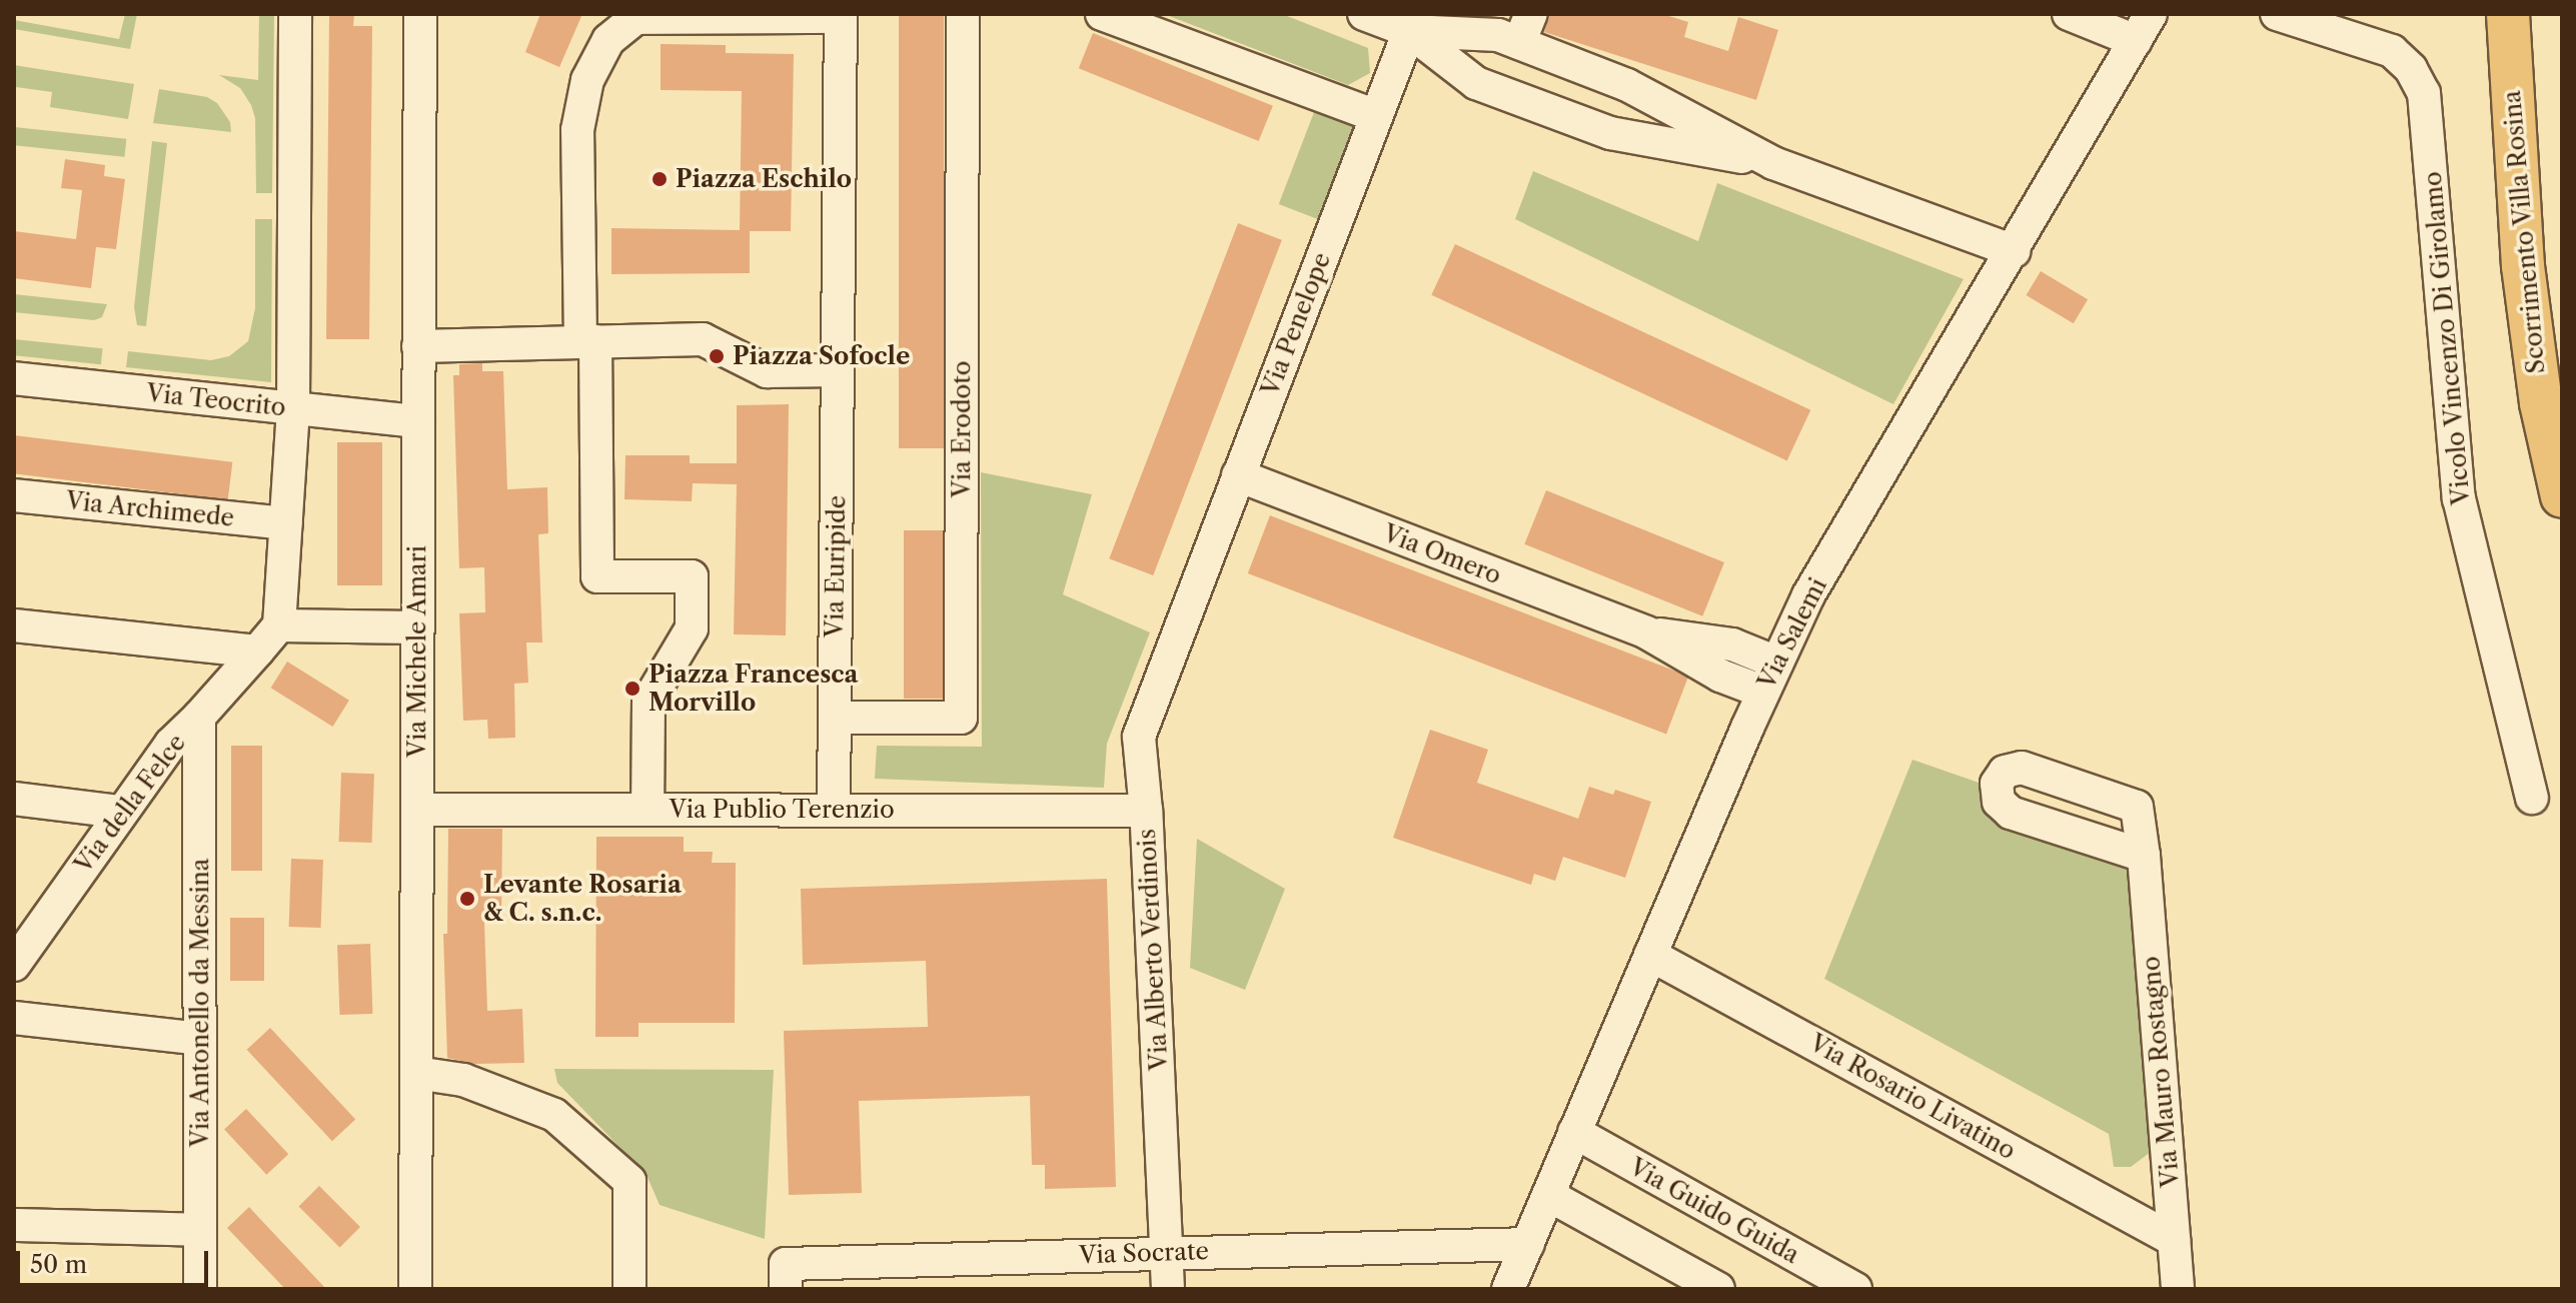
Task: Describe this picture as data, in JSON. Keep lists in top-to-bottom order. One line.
{"streets":{"main road":["Scorrimento Villa Rosina"],"street":["Via Penelope","Vicolo Vincenzo Di Girolamo","Via Teocrito","Via Erodoto","Via Archimede","Via Omero","Via Euripide","Via Salemi","Via Michele Amari","Via della Felce","Via Publio Terenzio","Via Alberto Verdinois","Via Antonello da Messina","Via Mauro Rostagno","Via Rosario Livatino","Via Guido Guida","Via Socrate"]},"crossings":[["Via Penelope","Via Omero"],["Via Penelope","Via Alberto Verdinois"],["Via Teocrito","Via Michele Amari"],["Via Erodoto","Via Euripide"],["Via Euripide","Via Publio Terenzio"],["Via Salemi","Via Rosario Livatino"],["Via Salemi","Via Guido Guida"],["Via Salemi","Via Socrate"],["Via Michele Amari","Via Publio Terenzio"],["Via della Felce","Via Antonello da Messina"],["Via Publio Terenzio","Via Alberto Verdinois"],["Via Alberto Verdinois","Via Socrate"],["Via Mauro Rostagno","Via Rosario Livatino"]],"places":["Piazza Eschilo","Piazza Sofocle","Piazza Francesca Morvillo","Levante Rosaria & C. s.n.c."],"scale_bar":"50 m"}
